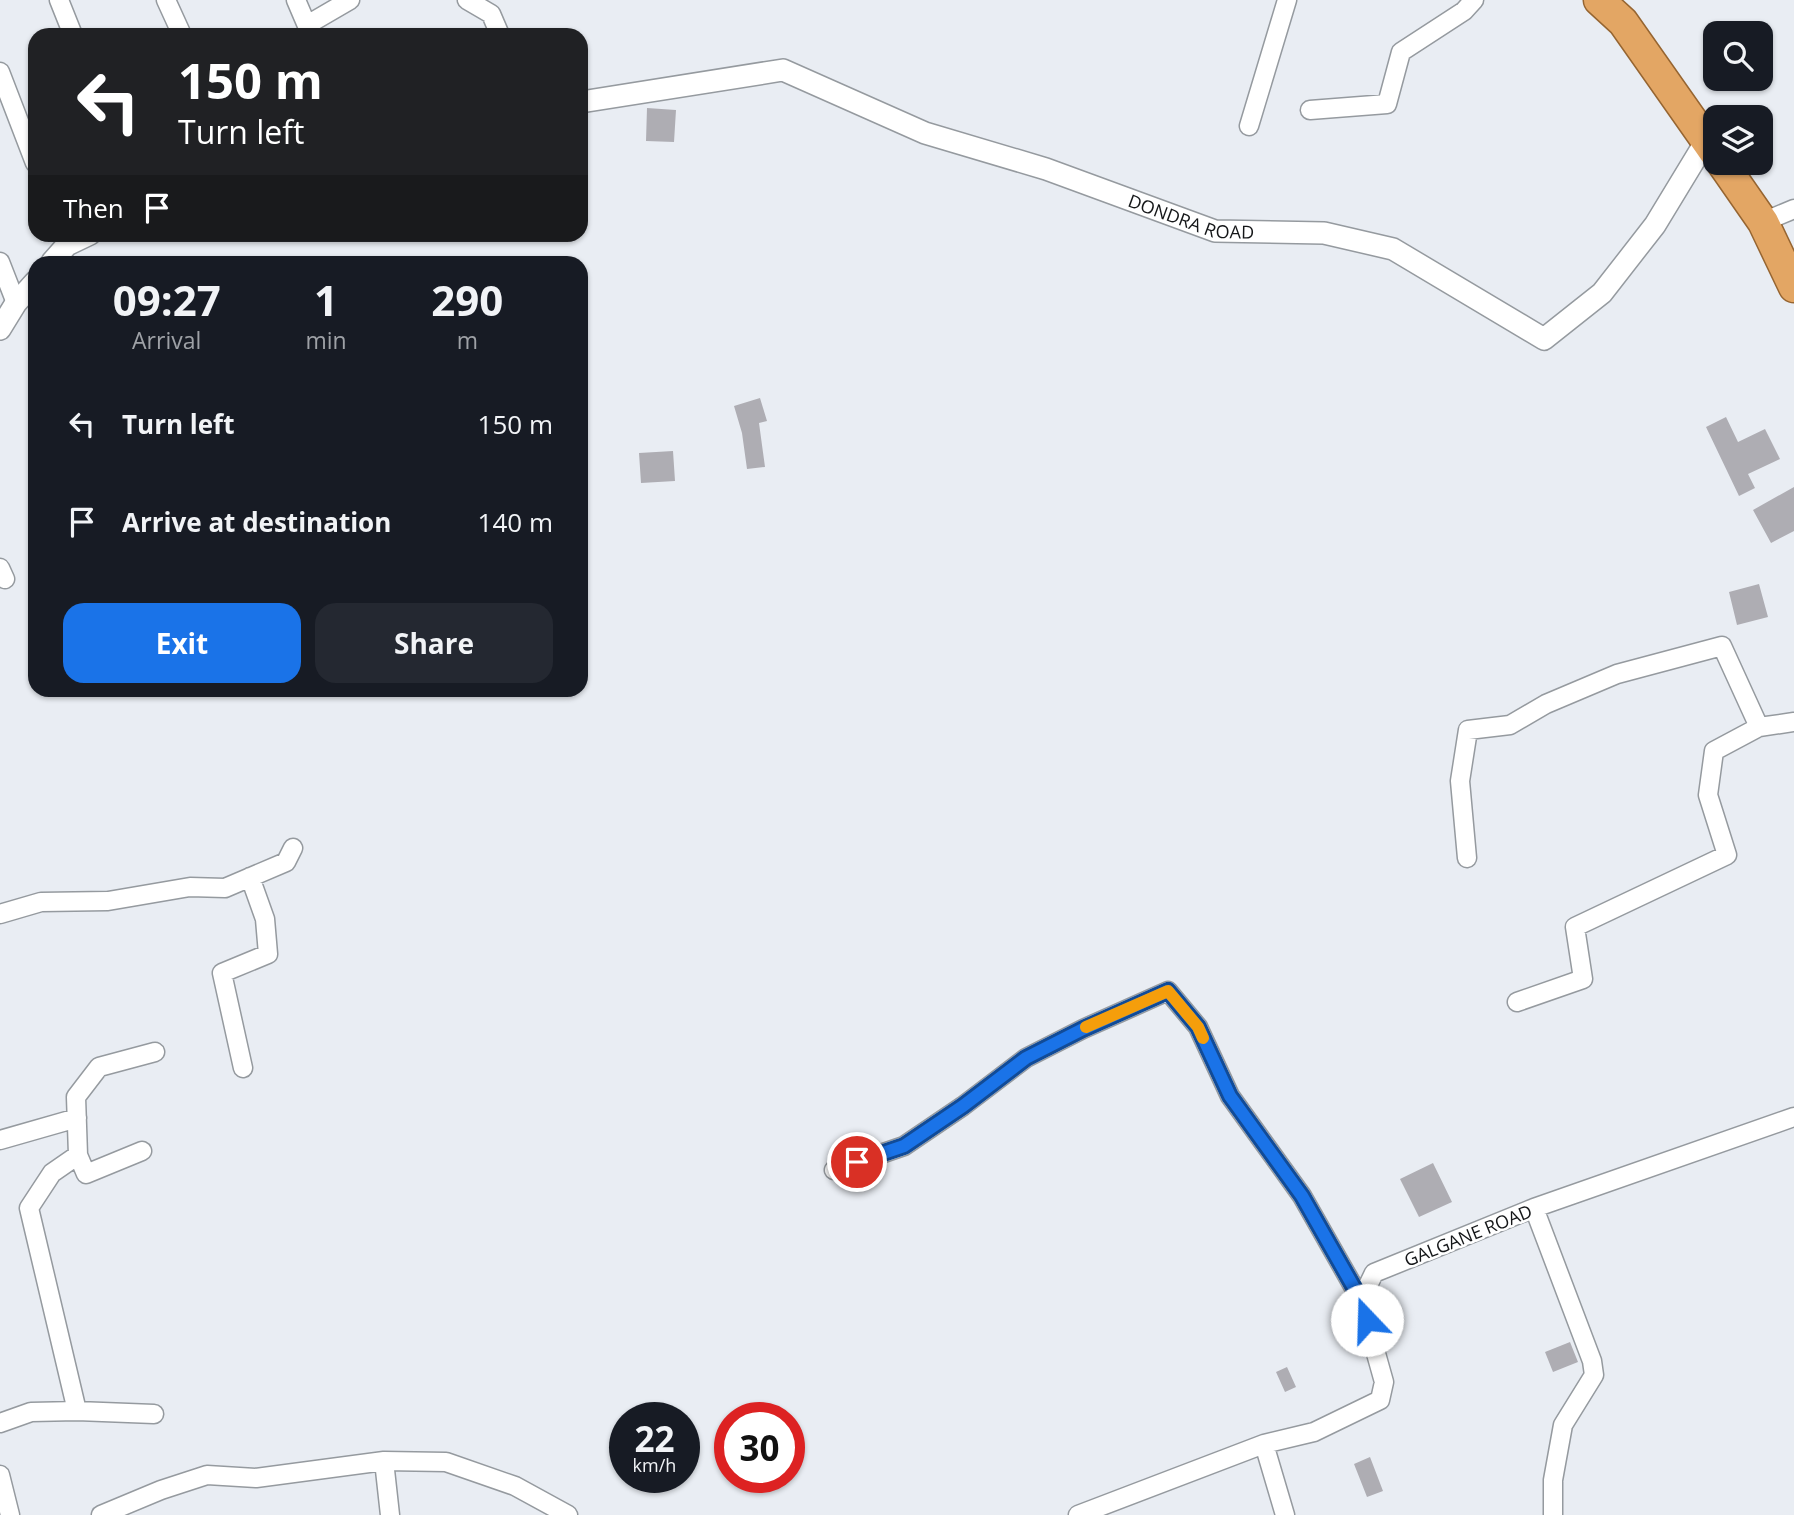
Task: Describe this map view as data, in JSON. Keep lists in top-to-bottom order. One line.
{"streets":{"street":["DONDRA ROAD","GALGANE ROAD"]},"page":{"turn":["150 m","Turn left"],"then":"Then","eta":["09:27","Arrival","1","min","290","m"],"list":[{"name":"Turn left","value":"150 m"},{"name":"Arrive at destination","value":"140 m"}],"buttons":["Exit","Share"],"speed":"22 km/h","limit":"30"}}
